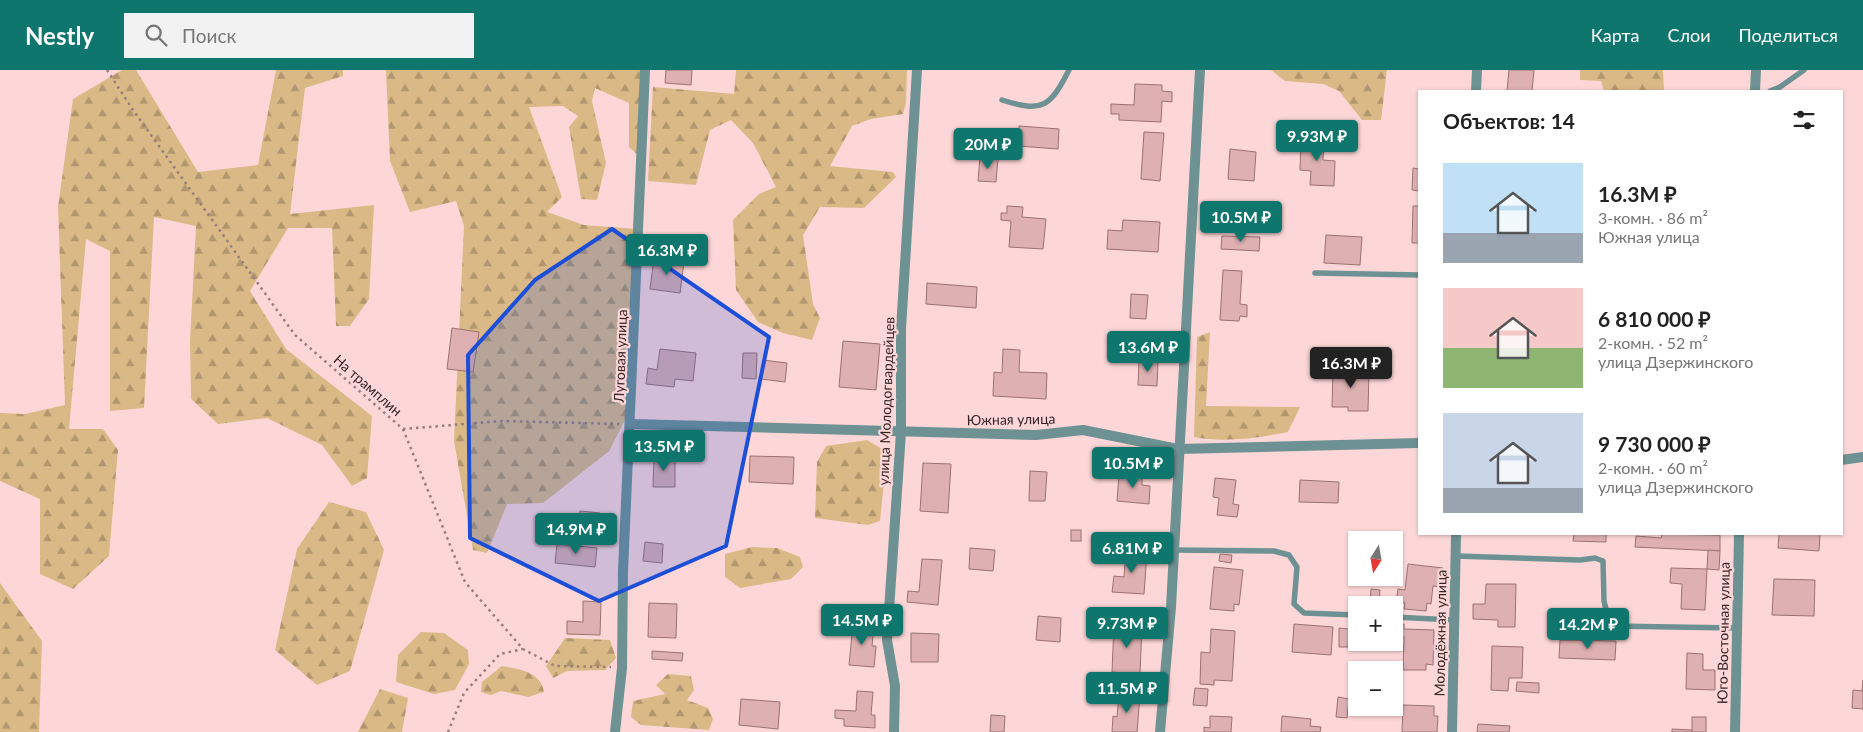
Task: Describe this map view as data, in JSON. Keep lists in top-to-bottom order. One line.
{"streets":{"street":["Луговая улица","улица Молодогвардейцев","Южная улица","Молодёжная улица","Юго-Восточная улица"],"path":["На трамплин"]},"crossings":[["Луговая улица","На трамплин"],["Луговая улица","Южная улица"],["улица Молодогвардейцев","Южная улица"]],"north":"bottom","page":{"header":"Nestly","search":"Поиск","nav":["Карта","Слои","Поделиться"],"heading":"Объектов: 14","price":["9.93M ₽","20M ₽","10.5M ₽","16.3M ₽","13.6M ₽","16.3M ₽","13.5M ₽","10.5M ₽","14.9M ₽","6.81M ₽","14.5M ₽","9.73M ₽","14.2M ₽","11.5M ₽"],"list":[{"name":"16.3M ₽","note":"3-комн. · 86 m² · Южная улица"},{"name":"6 810 000 ₽","note":"2-комн. · 52 m² · улица Дзержинского"},{"name":"9 730 000 ₽","note":"2-комн. · 60 m² · улица Дзержинского"}],"map_buttons":["+","−"]}}
